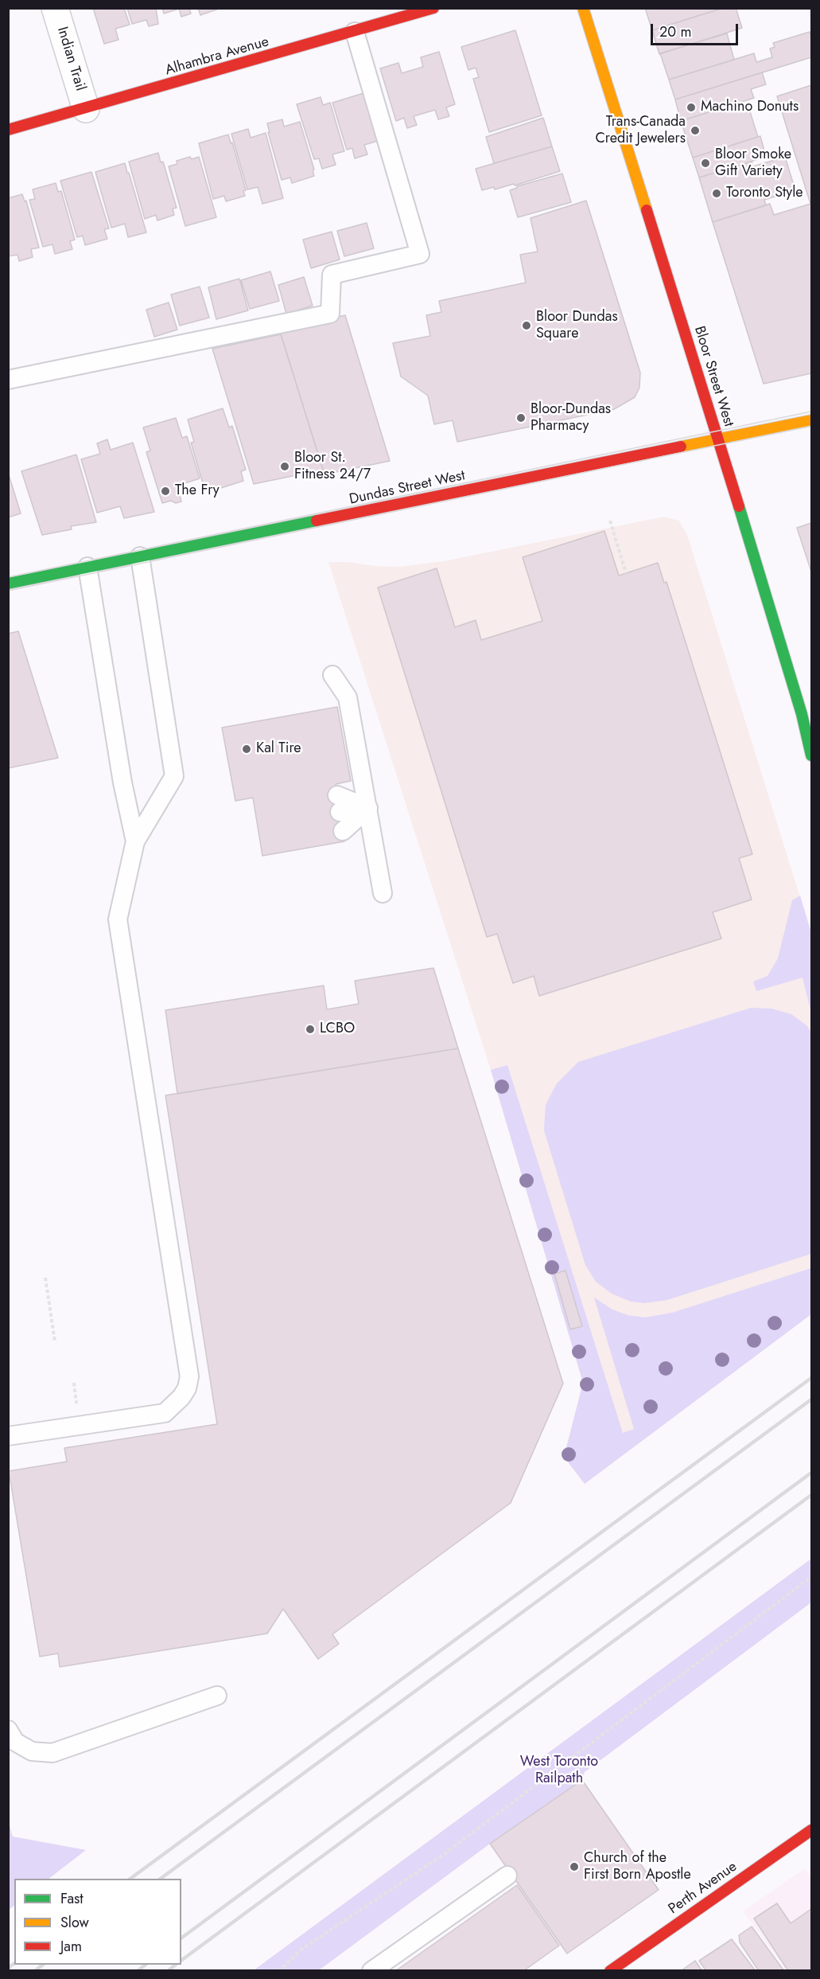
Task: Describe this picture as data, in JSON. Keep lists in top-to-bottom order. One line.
{"streets":{"main road":["Alhambra Avenue","Bloor Street West","Dundas Street West","Perth Avenue"],"street":["Indian Trail"]},"crossings":[["Alhambra Avenue","Indian Trail"],["Bloor Street West","Dundas Street West"]],"parks":["West Toronto Railpath"],"places":["Machino Donuts","Trans-Canada Credit Jewelers","Bloor Smoke Gift Variety","Toronto Style","Bloor Dundas Square","Bloor-Dundas Pharmacy","Bloor St. Fitness 24/7","The Fry","Kal Tire","LCBO","Church of the First Born Apostle"],"legend":["Fast","Slow","Jam"],"scale_bar":"20 m"}
